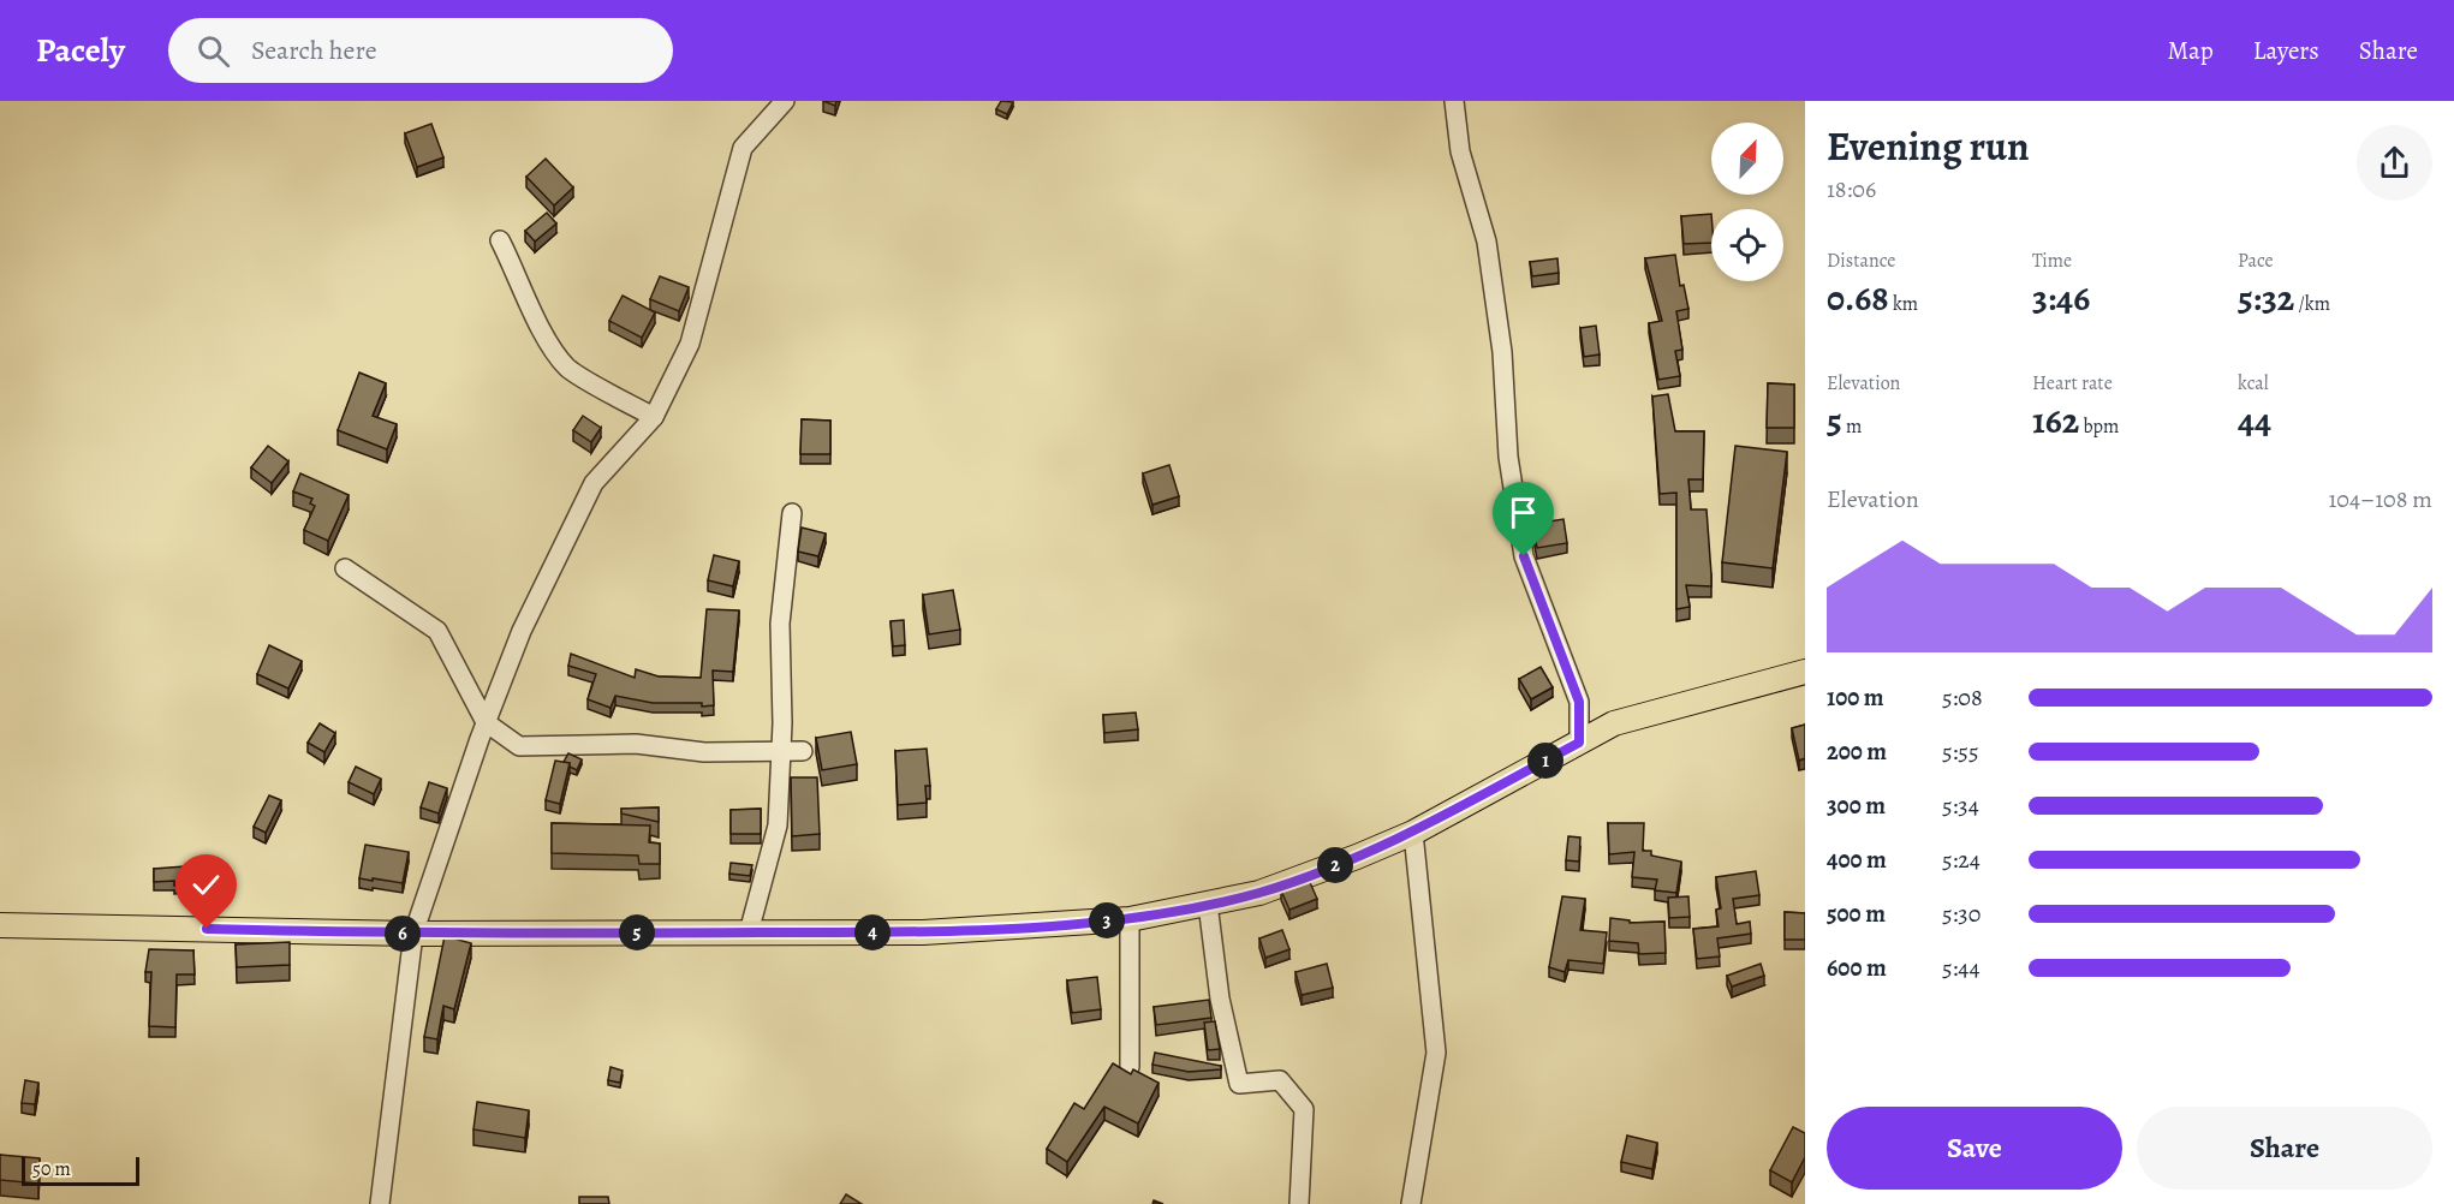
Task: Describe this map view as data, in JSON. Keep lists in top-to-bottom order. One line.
{"scale_bar":"50 m","north":"top right","page":{"header":"Pacely","search":"Search here","nav":["Map","Layers","Share"],"heading":["Evening run","18:06"],"stats":[["Distance","0.68 km"],["Time","3:46"],["Pace","5:32 /km"],["Elevation","5 m"],["Heart rate","162 bpm"],["kcal","44"]],"chart":["Elevation","104–108 m"],"list":[{"name":"100 m","note":"5:08"},{"name":"200 m","note":"5:55"},{"name":"300 m","note":"5:34"},{"name":"400 m","note":"5:24"},{"name":"500 m","note":"5:30"},{"name":"600 m","note":"5:44"}],"pins":["1","2","3","4","5","6"],"buttons":["Save","Share"],"scale":"50 m"}}
